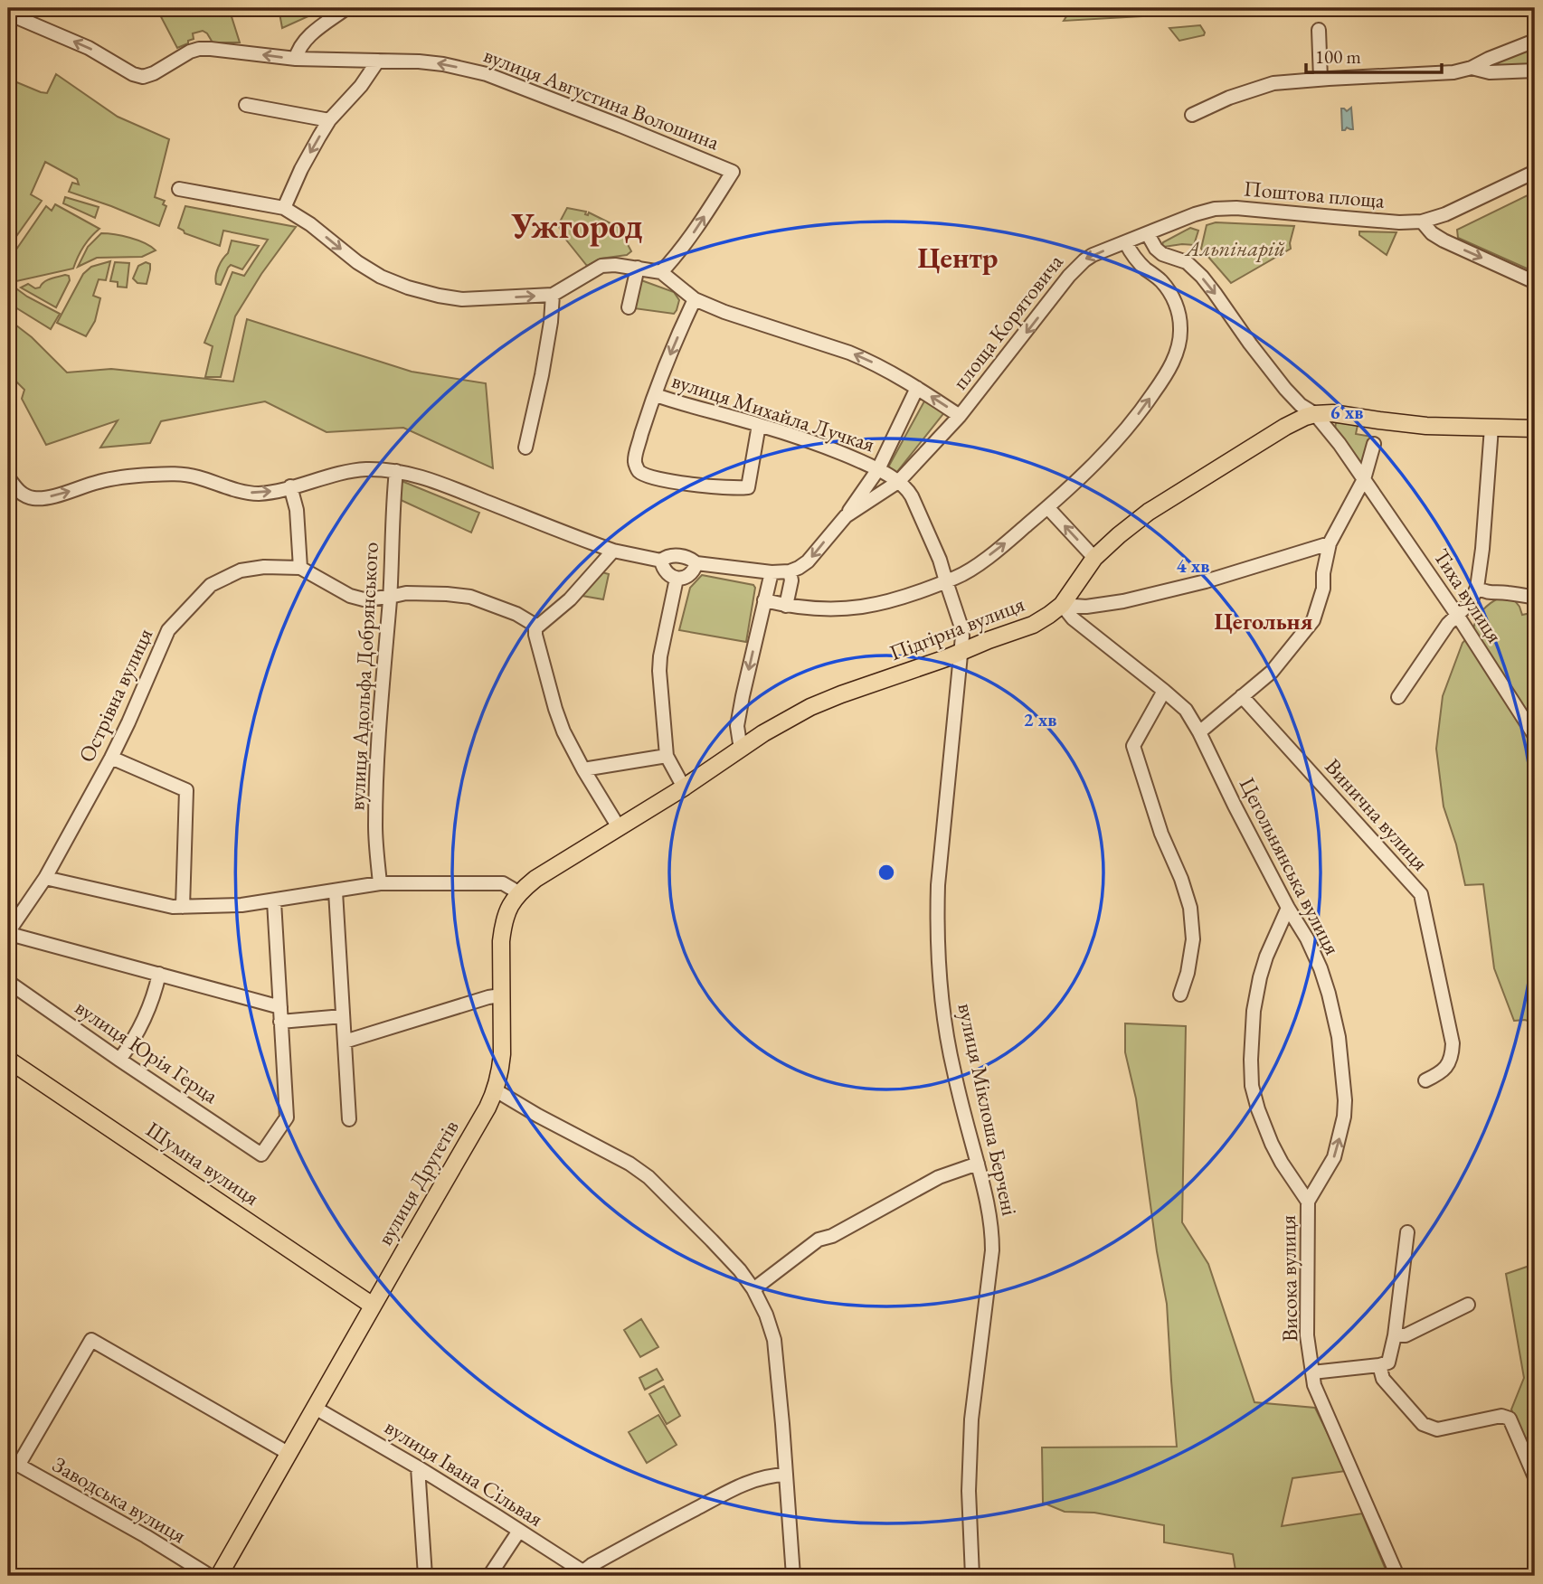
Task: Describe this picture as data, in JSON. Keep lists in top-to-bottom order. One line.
{"streets":{"main road":["Підгірна вулиця","Шумна вулиця","вулиця Другетів"],"street":["вулиця Августина Волошина","Поштова площа","площа Корятовича","вулиця Михайла Лучкая","Тиха вулиця","вулиця Адольфа Добрянського","Острівна вулиця","Винична вулиця","Цегольнянська вулиця","вулиця Юрія Герца","вулиця Міклоша Берчені","Висока вулиця","вулиця Івана Сільвая","Заводська вулиця"]},"crossings":[["Поштова площа","площа Корятовича"],["Поштова площа","Тиха вулиця"],["площа Корятовича","вулиця Михайла Лучкая"],["площа Корятовича","Тиха вулиця"],["площа Корятовича","вулиця Міклоша Берчені"],["Тиха вулиця","Підгірна вулиця"],["Підгірна вулиця","Цегольнянська вулиця"],["Підгірна вулиця","вулиця Міклоша Берчені"],["Підгірна вулиця","вулиця Другетів"],["вулиця Адольфа Добрянського","Острівна вулиця"],["Цегольнянська вулиця","Висока вулиця"],["Шумна вулиця","вулиця Другетів"],["вулиця Другетів","вулиця Івана Сільвая"]],"one_way":["Тиха вулиця","Цегольнянська вулиця"],"districts":["Ужгород","Центр","Цегольня"],"parks":["Альпінарій"],"scale_bar":"100 m","rings":["6 хв","4 хв","2 хв"]}
